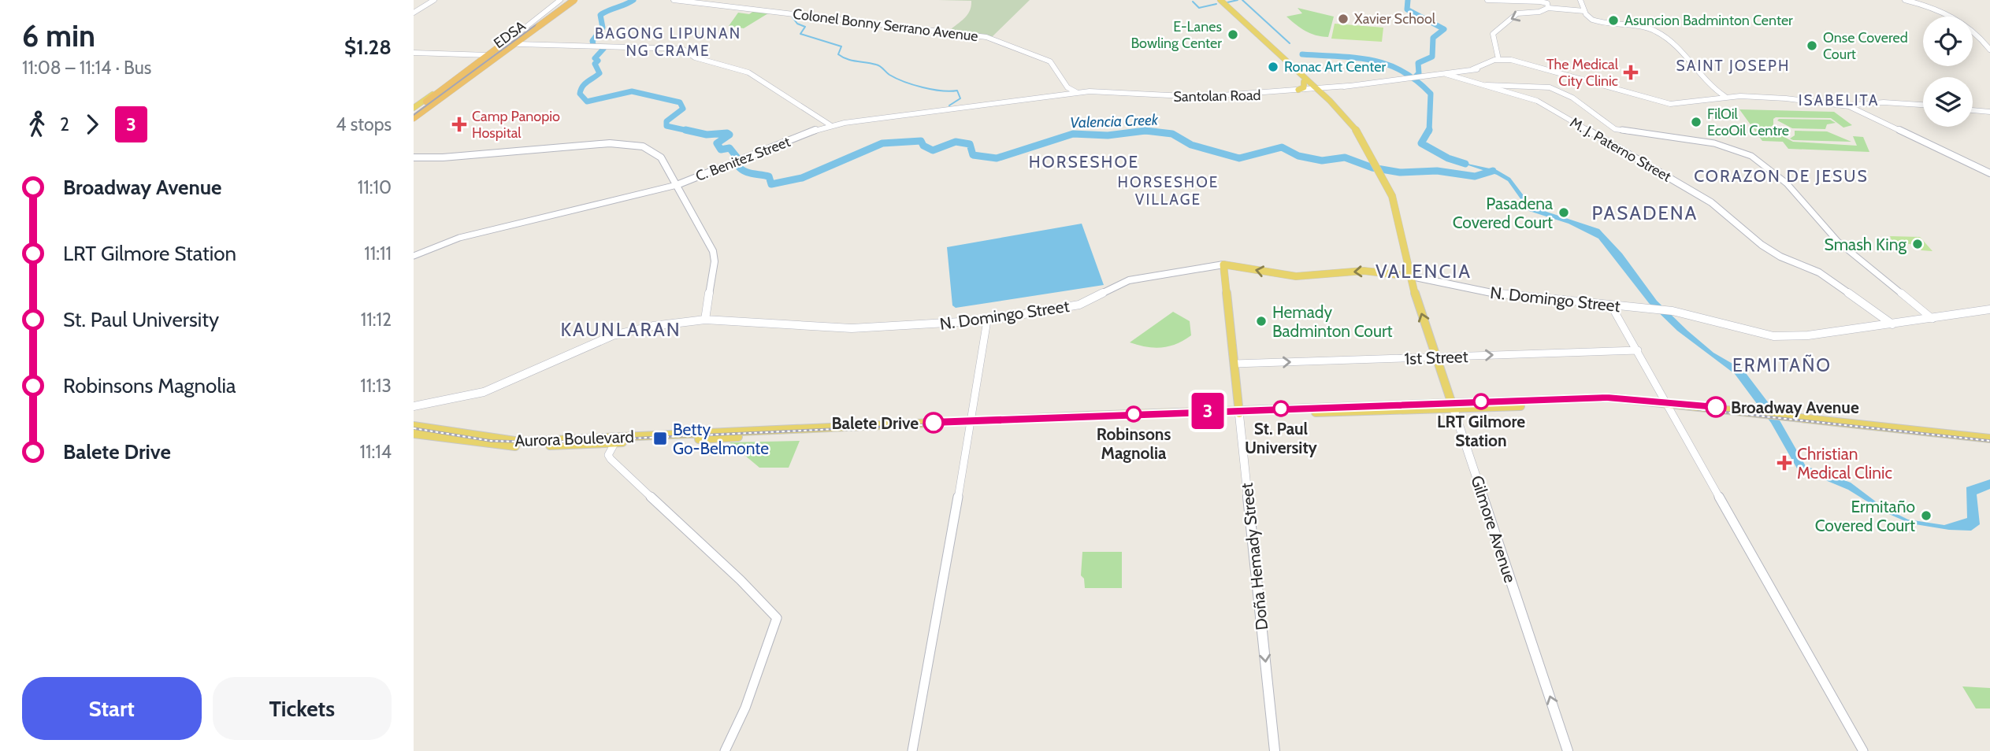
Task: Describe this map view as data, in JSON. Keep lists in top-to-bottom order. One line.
{"streets":{"highway":["EDSA"],"main road":["Colonel Bonny Serrano Avenue","Santolan Road","M. J. Paterno Street","C. Benitez Street","N. Domingo Street","Aurora Boulevard","Gilmore Avenue","Doña Hemady Street"],"street":["1st Street"]},"crossings":[["Santolan Road","M. J. Paterno Street"],["Santolan Road","C. Benitez Street"],["Santolan Road","Gilmore Avenue"],["M. J. Paterno Street","N. Domingo Street"],["N. Domingo Street","Gilmore Avenue"],["N. Domingo Street","Doña Hemady Street"],["1st Street","Gilmore Avenue"],["1st Street","Doña Hemady Street"],["Aurora Boulevard","Gilmore Avenue"],["Aurora Boulevard","Doña Hemady Street"]],"one_way":["1st Street","Gilmore Avenue","Doña Hemady Street"],"districts":["BAGONG LIPUNAN NG CRAME","SAINT JOSEPH","ISABELITA","HORSESHOE","CORAZON DE JESUS","HORSESHOE VILLAGE","PASADENA","VALENCIA","KAUNLARAN","ERMITAÑO"],"water":["Valencia Creek"],"places":{"other":["Xavier School","Asuncion Badminton Center","E-Lanes Bowling Center","Onse Covered Court","Ronac Art Center","FilOil EcoOil Centre","Pasadena Covered Court","Smash King","Hemady Badminton Court","LRT Gilmore Station","Broadway Avenue","St. Paul University","Robinsons Magnolia","Balete Drive","Ermitaño Covered Court"],"health":["The Medical City Clinic","Camp Panopio Hospital","Christian Medical Clinic"],"transit":["Betty Go-Belmonte"]},"lines":["bus line 3"],"page":{"heading":["6 min","11:08 – 11:14 · Bus","$1.28"],"on_map":"3","legs":["2","3","4 stops"],"list":[{"name":"Broadway Avenue","value":"11:10"},{"name":"LRT Gilmore Station","value":"11:11"},{"name":"St. Paul University","value":"11:12"},{"name":"Robinsons Magnolia","value":"11:13"},{"name":"Balete Drive","value":"11:14"}],"buttons":["Start","Tickets"]}}
